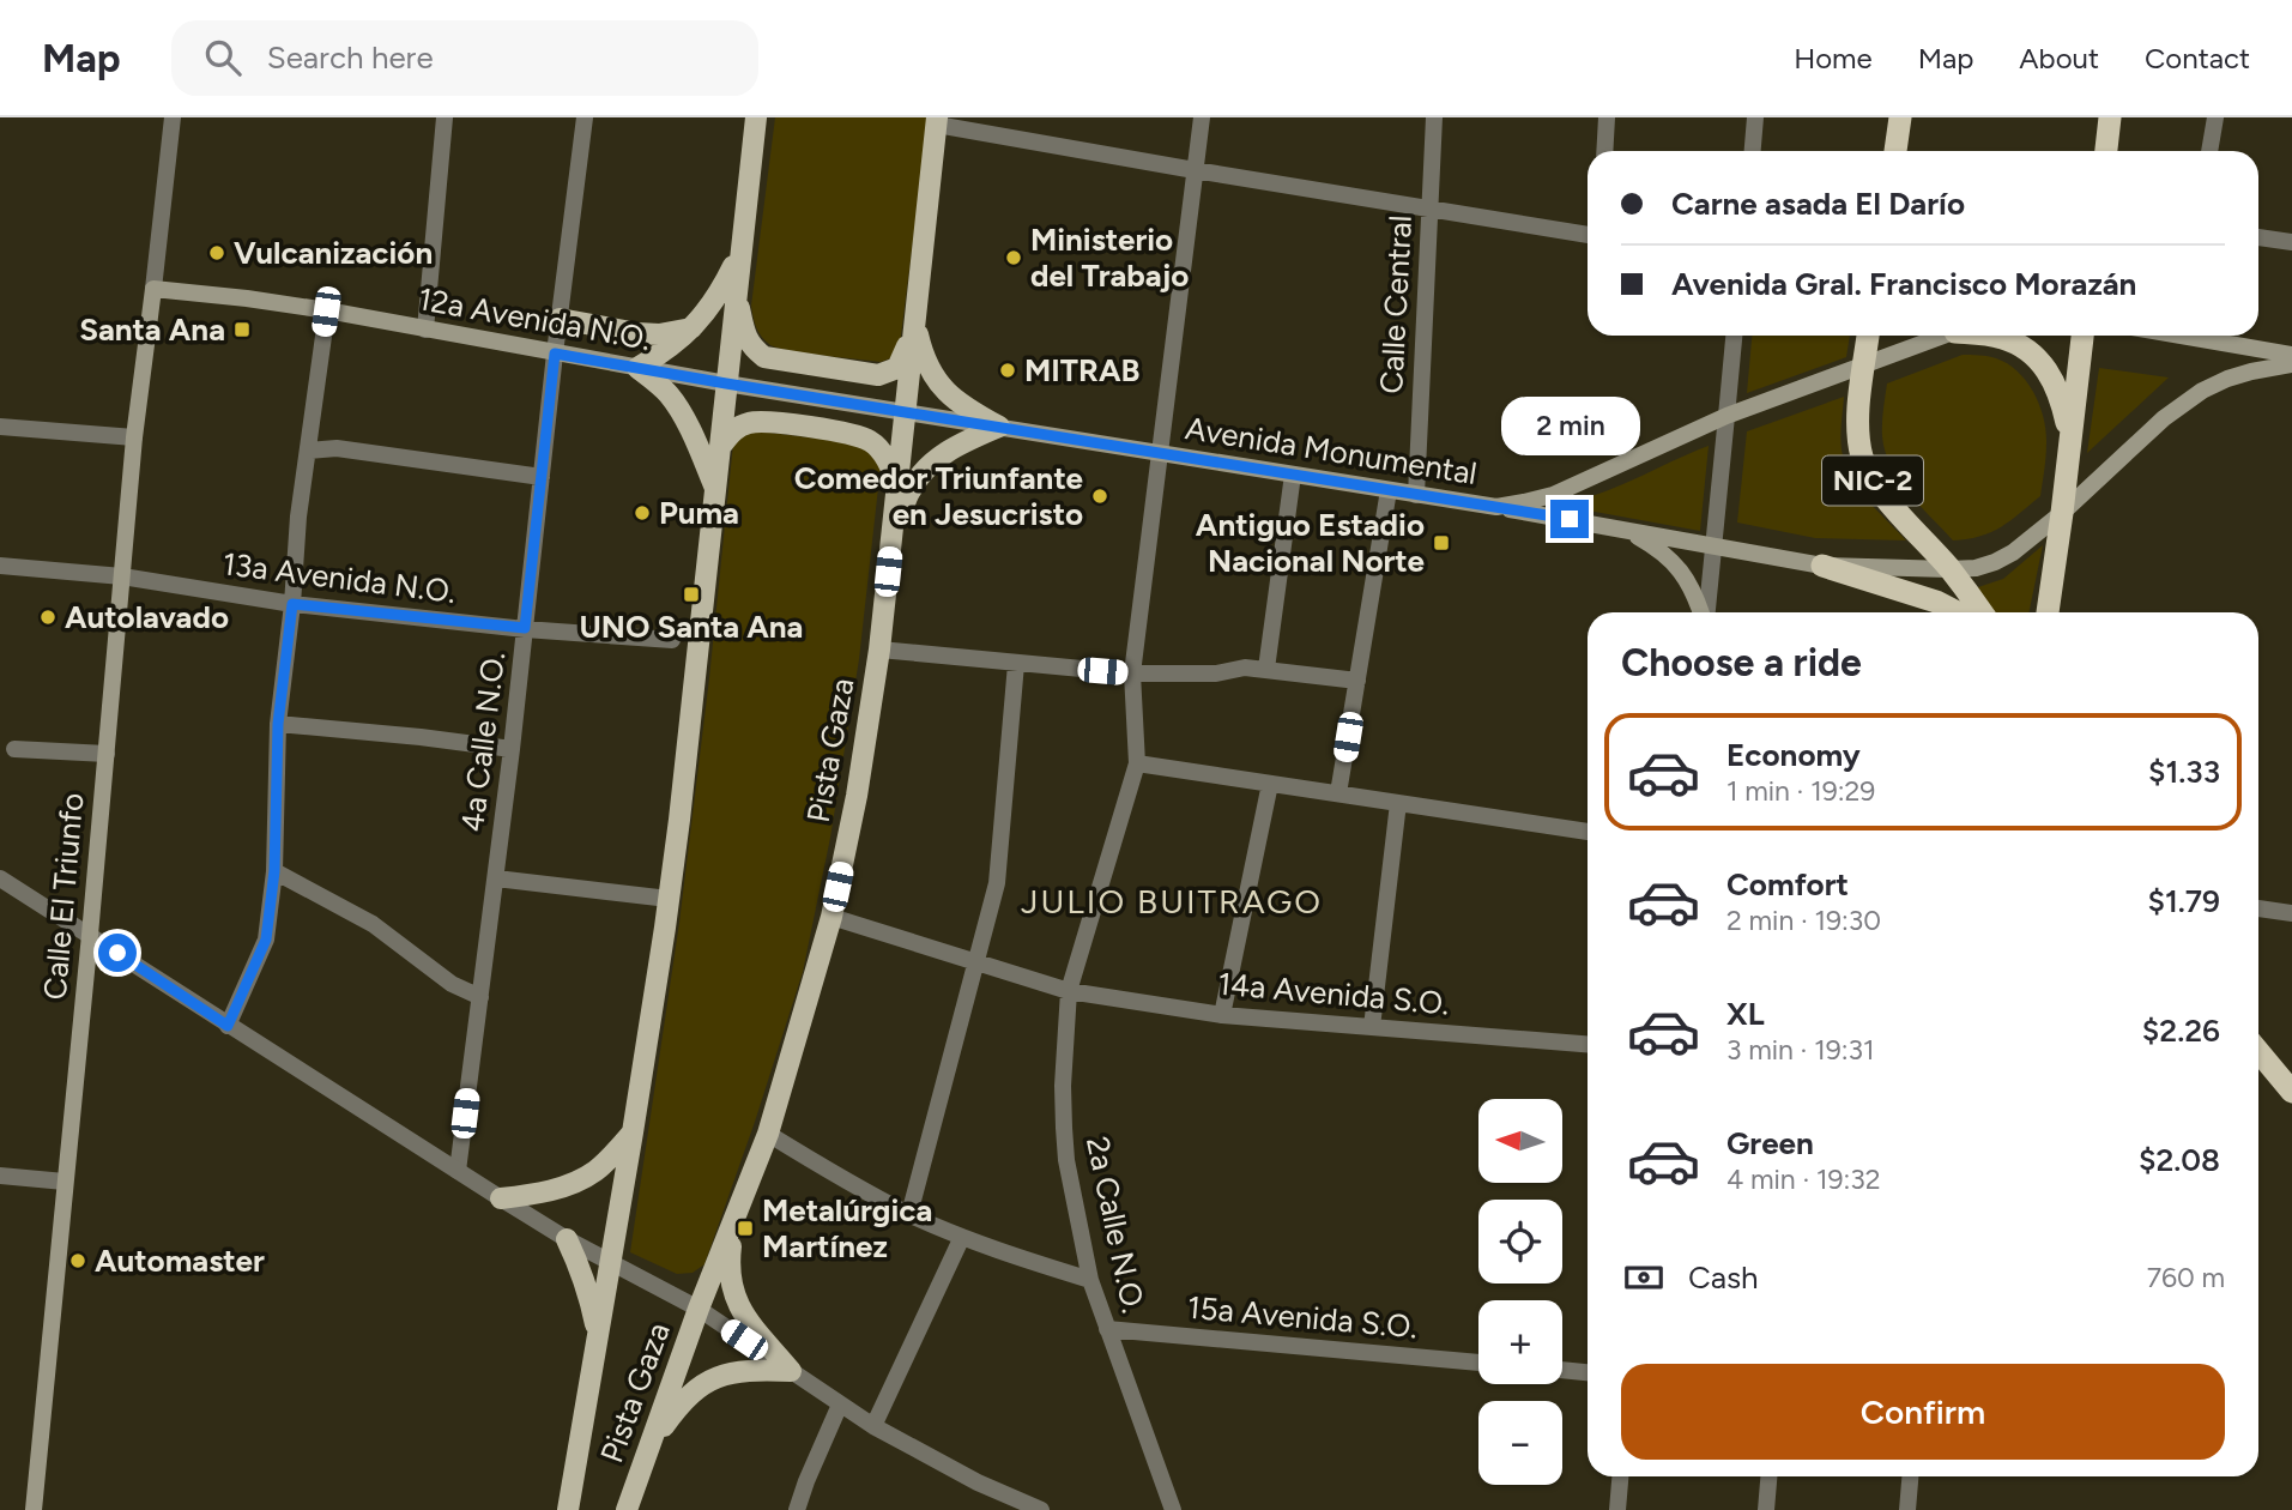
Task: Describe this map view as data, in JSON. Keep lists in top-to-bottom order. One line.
{"streets":{"highway":["NIC-2"],"main road":["12a Avenida N.O.","Avenida Monumental","Pista Gaza","Calle El Triunfo"],"street":["Calle Central","13a Avenida N.O.","4a Calle N.O.","14a Avenida S.O.","2a Calle N.O.","15a Avenida S.O."]},"crossings":[["Calle Central","Avenida Monumental"],["12a Avenida N.O.","Avenida Monumental"],["12a Avenida N.O.","4a Calle N.O."],["12a Avenida N.O.","Pista Gaza"],["12a Avenida N.O.","Calle El Triunfo"],["Avenida Monumental","NIC-2"],["Avenida Monumental","Pista Gaza"],["Avenida Monumental","2a Calle N.O."],["13a Avenida N.O.","4a Calle N.O."],["13a Avenida N.O.","Calle El Triunfo"],["Pista Gaza","14a Avenida S.O."],["14a Avenida S.O.","2a Calle N.O."],["2a Calle N.O.","15a Avenida S.O."]],"districts":["JULIO BUITRAGO"],"places":{"other":["Vulcanización","Ministerio del Trabajo","MITRAB","Comedor Triunfante en Jesucristo","Puma","Autolavado","Automaster"],"transit":["Santa Ana","Antiguo Estadio Nacional Norte","UNO Santa Ana","Metalúrgica Martínez"]},"north":"left","page":{"header":"Map","search":"Search here","nav":["Home","Map","About","Contact"],"banner":["Carne asada El Darío","Avenida Gral. Francisco Morazán"],"bubble":"2 min","heading":"Choose a ride","list":[{"name":"Economy","note":"1 min · 19:29","value":"$1.33"},{"name":"Comfort","note":"2 min · 19:30","value":"$1.79"},{"name":"XL","note":"3 min · 19:31","value":"$2.26"},{"name":"Green","note":"4 min · 19:32","value":"$2.08"}],"map_buttons":["+","−"],"pay":["Cash","760 m"],"buttons":"Confirm"}}
